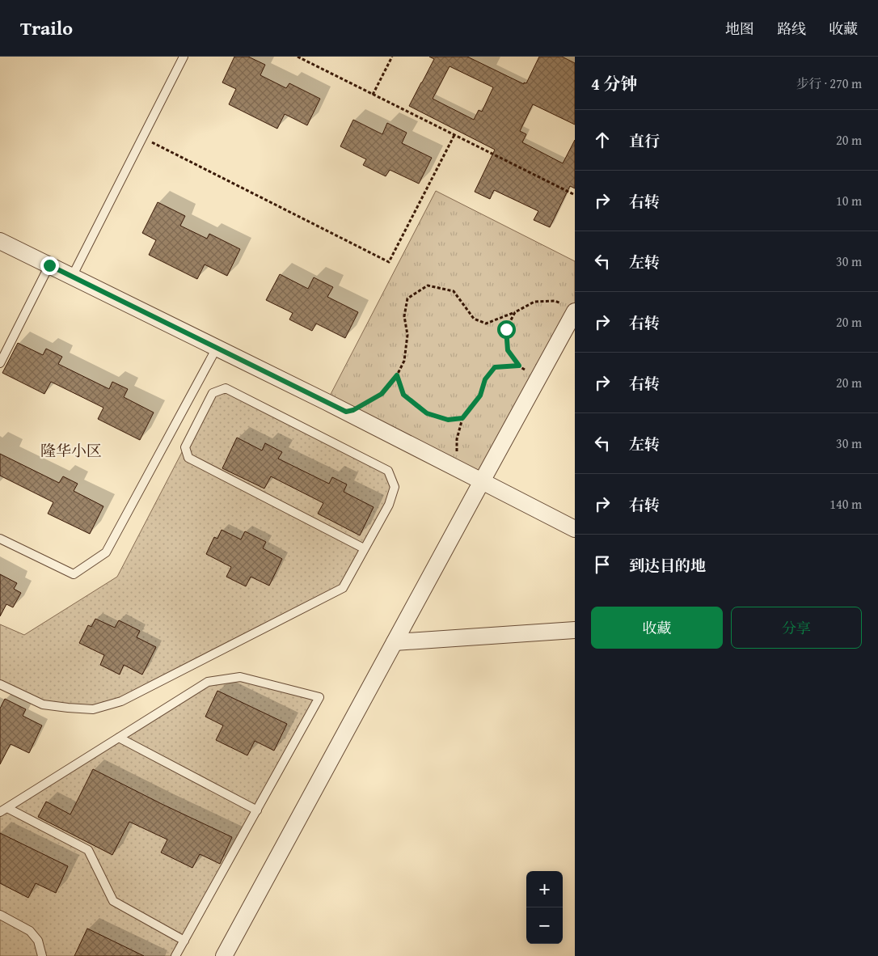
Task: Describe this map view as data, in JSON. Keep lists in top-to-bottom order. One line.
{"districts":["隆华小区"],"page":{"header":"Trailo","nav":["地图","路线","收藏"],"heading":["4 分钟","步行 · 270 m"],"list":[["直行","20 m"],["右转","10 m"],["左转","30 m"],["右转","20 m"],["右转","20 m"],["左转","30 m"],["右转","140 m"],"到达目的地"],"buttons":["收藏","分享"],"map_buttons":["+","−"]}}
